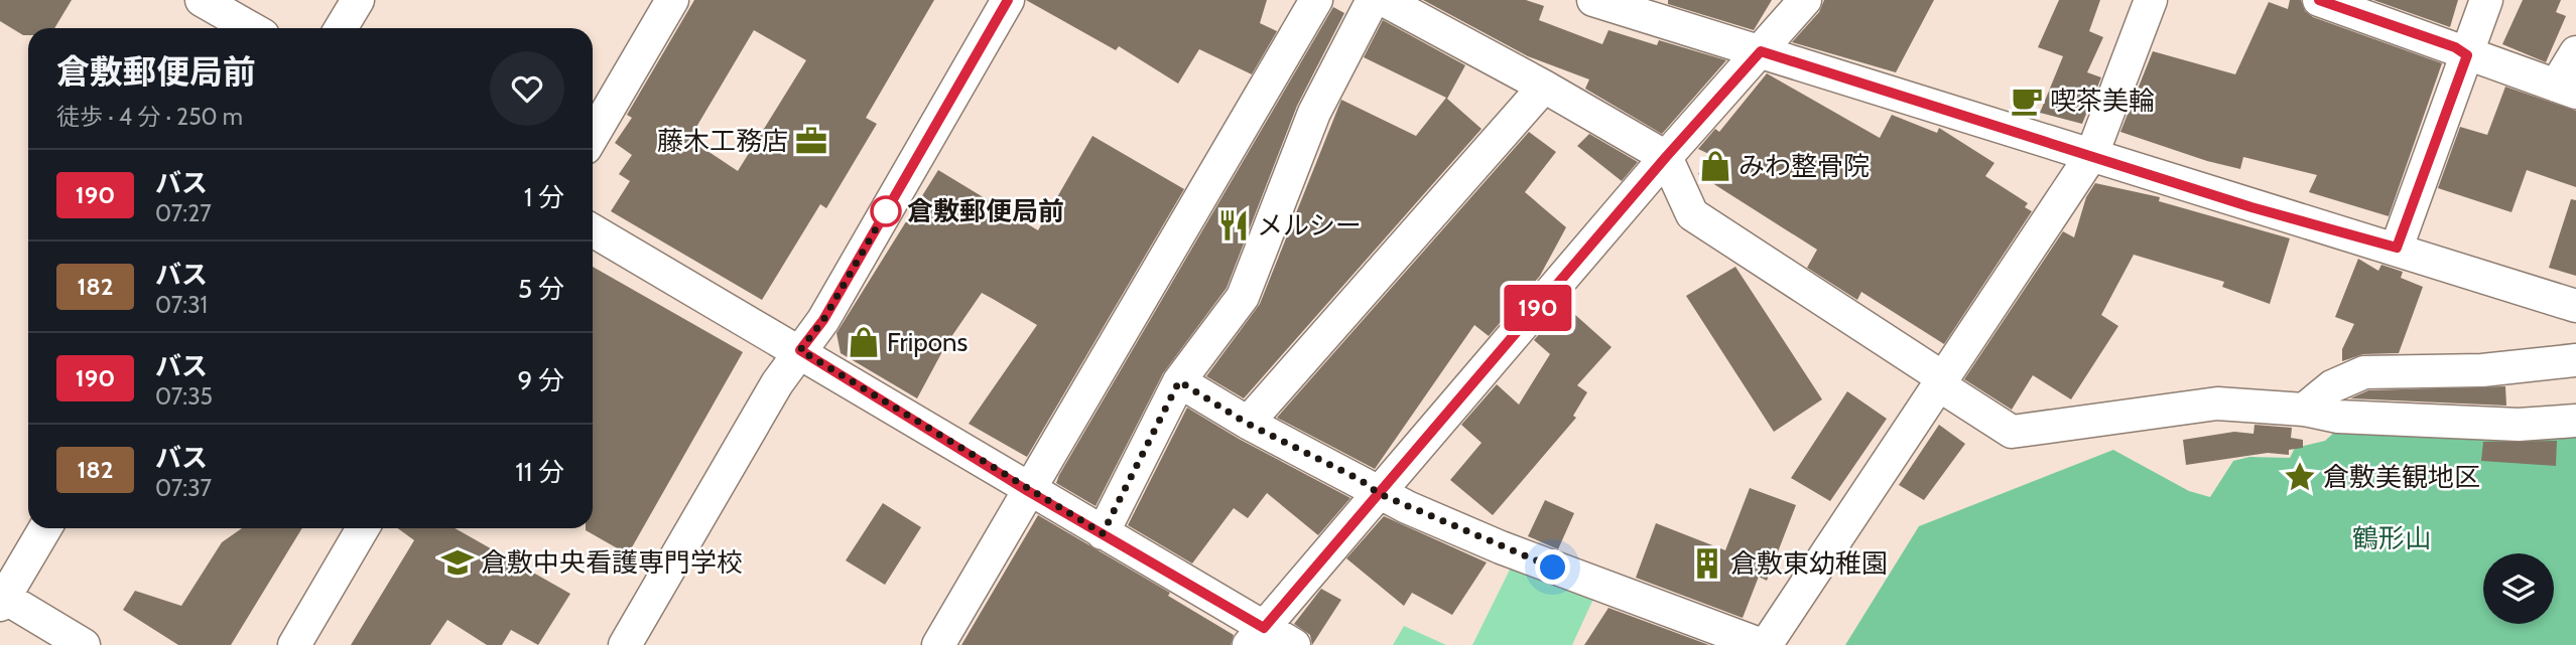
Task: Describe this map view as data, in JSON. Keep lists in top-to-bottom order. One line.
{"parks":["鶴形山"],"places":{"cafe":["喫茶美輪"],"office":["藤木工務店"],"shop":["みわ整骨院","Fripons"],"other":["倉敷郵便局前"],"restaurant":["メルシー"],"place":["倉敷美観地区"],"school or university":["倉敷中央看護専門学校"],"building":["倉敷東幼稚園"]},"lines":["bus line 190"],"page":{"on_map":"190","heading":["倉敷郵便局前","徒歩 · 4 分 · 250 m"],"list":[{"mark":"190","name":"バス","note":"07:27","value":"1 分"},{"mark":"182","name":"バス","note":"07:31","value":"5 分"},{"mark":"190","name":"バス","note":"07:35","value":"9 分"},{"mark":"182","name":"バス","note":"07:37","value":"11 分"}]}}
